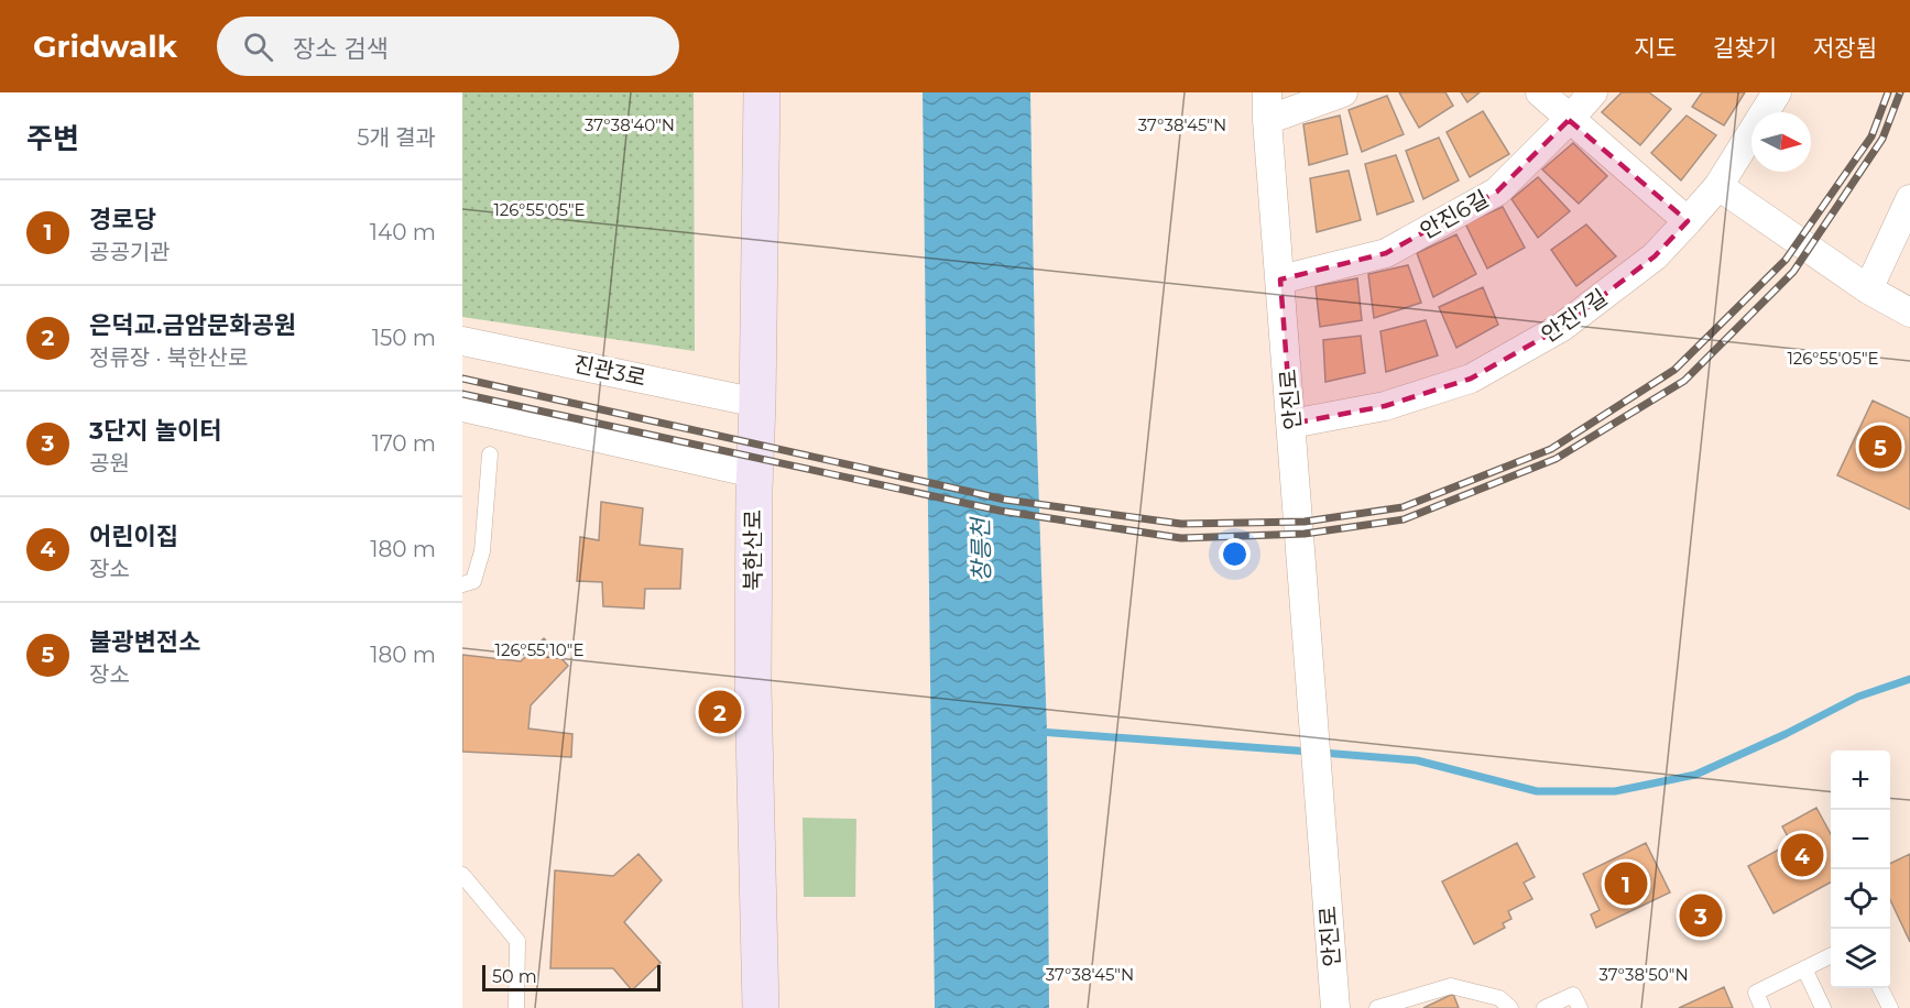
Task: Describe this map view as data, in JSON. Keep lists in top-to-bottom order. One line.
{"streets":{"main road":["북한산로"],"street":["안진6길","안진7길","진관3로","안진로"]},"crossings":[["안진6길","안진로"],["안진7길","안진로"],["진관3로","북한산로"]],"water":["창릉천"],"scale_bar":"50 m","north":"right","page":{"header":"Gridwalk","search":"장소 검색","nav":["지도","길찾기","저장됨"],"heading":["주변","5개 결과"],"list":[{"mark":"1","name":"경로당","note":"공공기관","value":"140 m"},{"mark":"2","name":"은덕교.금암문화공원","note":"정류장 · 북한산로","value":"150 m"},{"mark":"3","name":"3단지 놀이터","note":"공원","value":"170 m"},{"mark":"4","name":"어린이집","note":"장소","value":"180 m"},{"mark":"5","name":"불광변전소","note":"장소","value":"180 m"}],"pins":["5","2","4","1","3"],"map_buttons":["+","−"],"scale":"50 m"},"coordinates":["37°38'40\"N","37°38'45\"N","126°55'05\"E","126°55'10\"E","37°38'50\"N"]}
